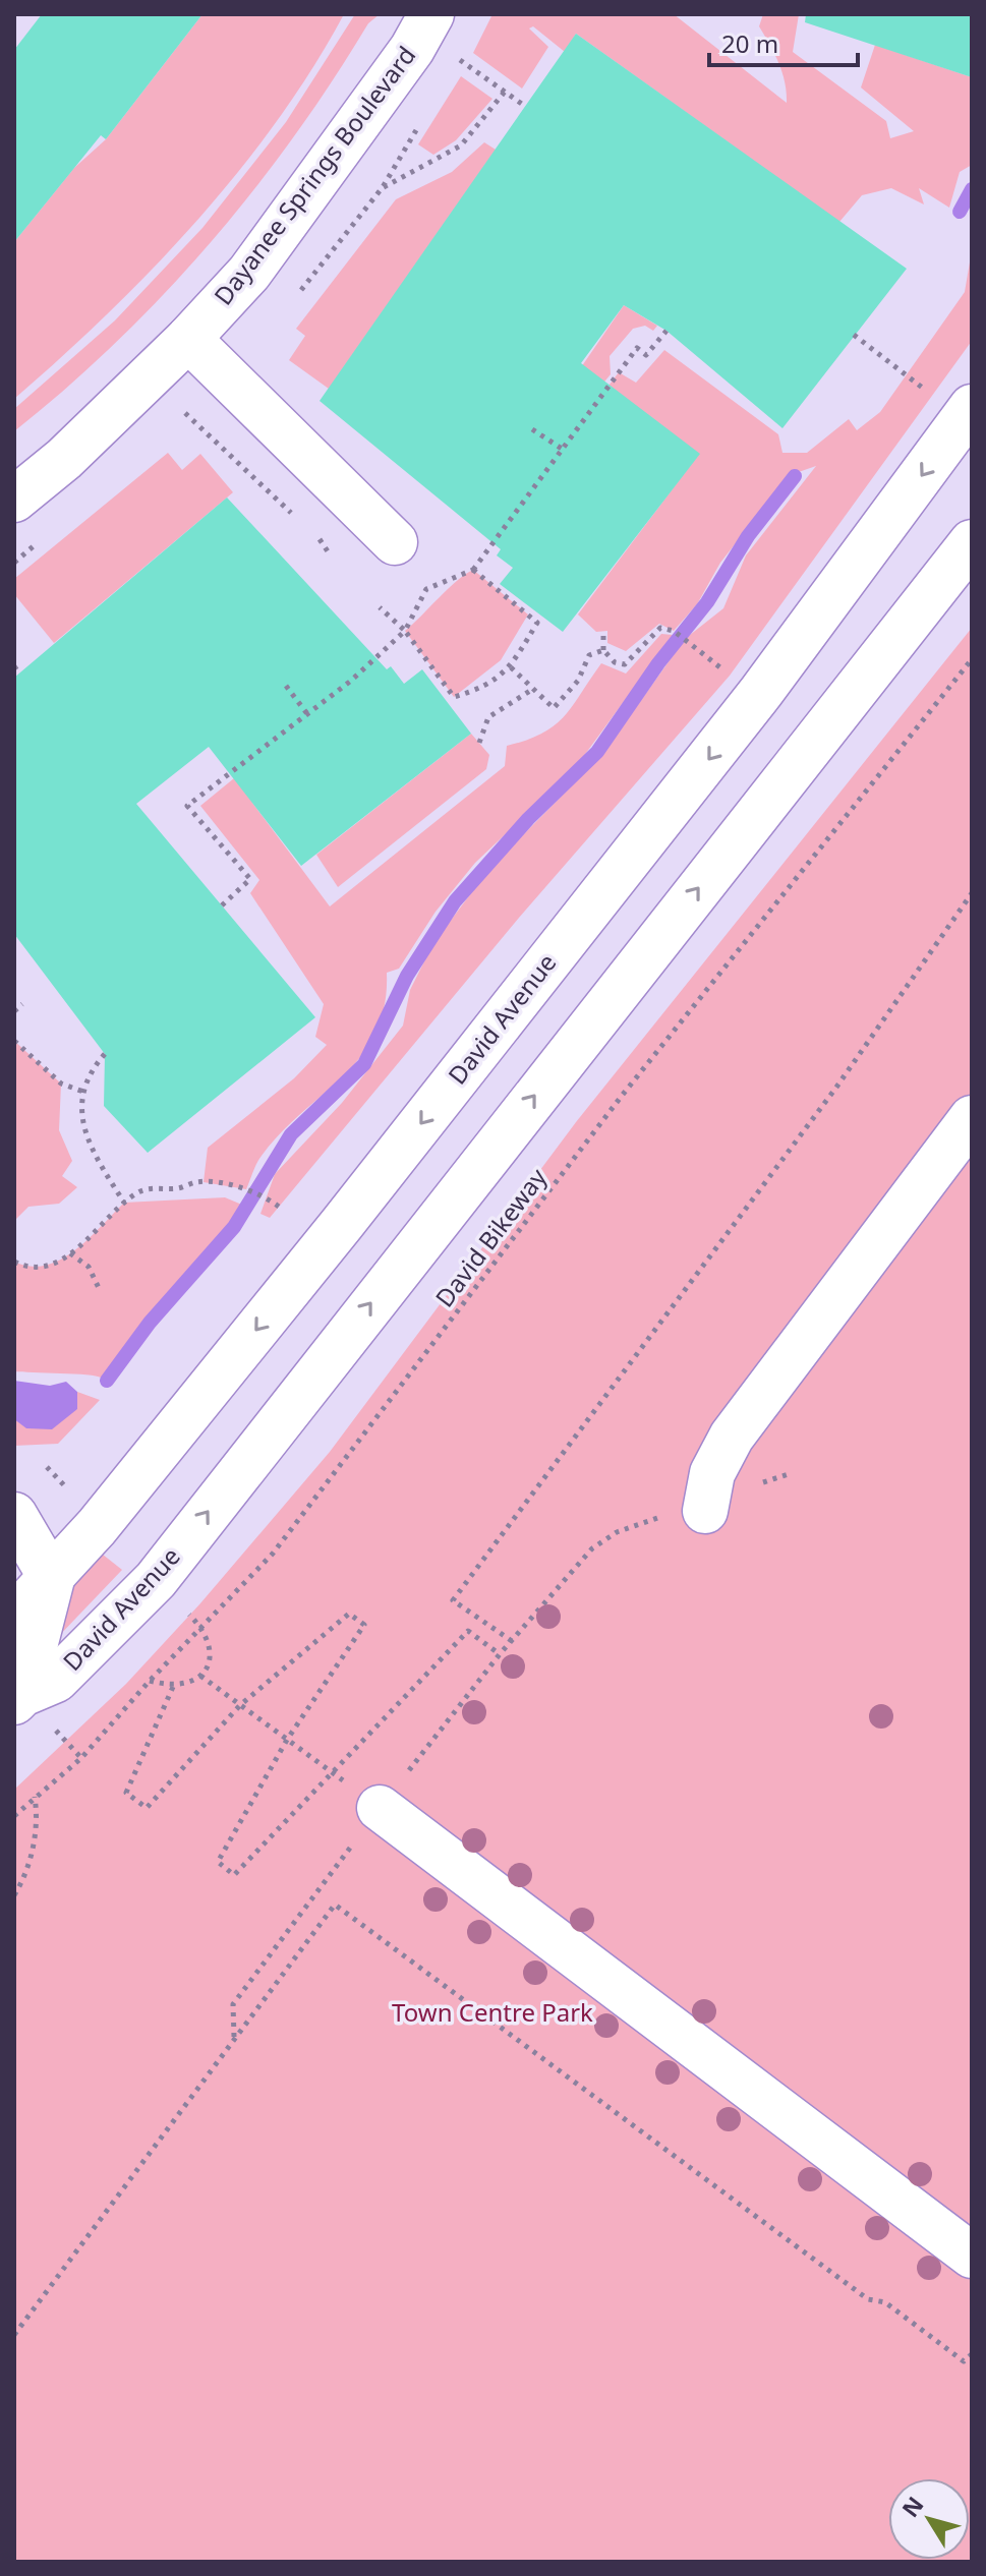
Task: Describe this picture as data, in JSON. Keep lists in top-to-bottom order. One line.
{"streets":{"main road":["Dayanee Springs Boulevard","David Avenue"],"path":["David Bikeway"]},"parks":["Town Centre Park"],"scale_bar":"20 m","north":"top left"}
